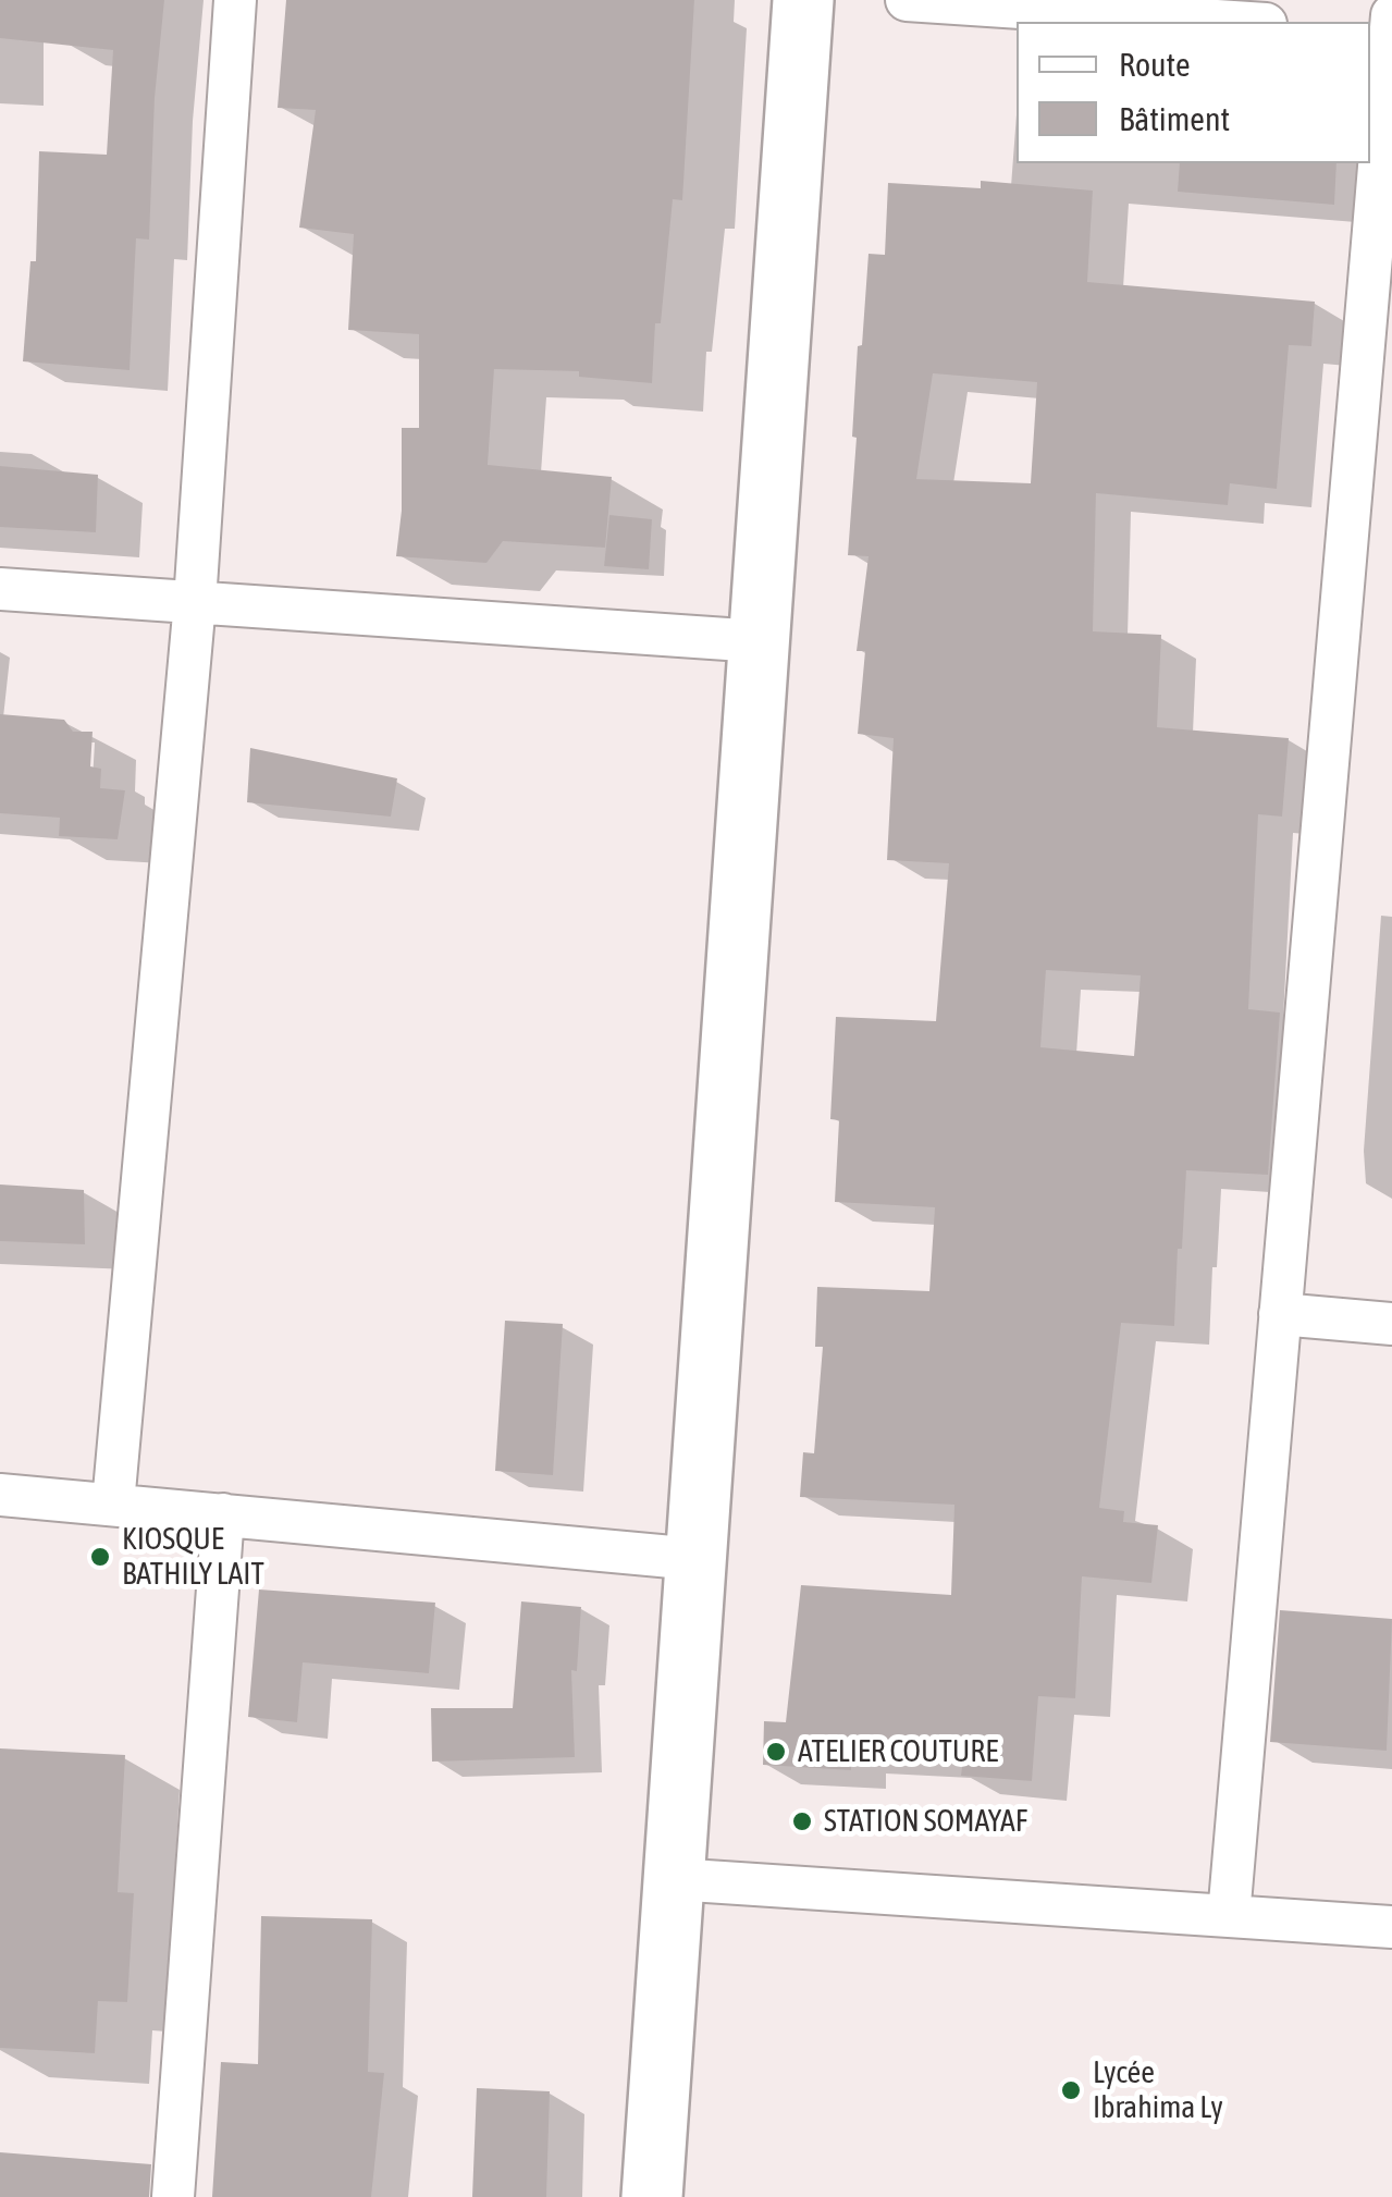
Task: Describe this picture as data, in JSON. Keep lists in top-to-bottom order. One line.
{"places":["KIOSQUE BATHILY LAIT","ATELIER COUTURE","STATION SOMAYAF","Lycée Ibrahima Ly"],"legend":["Route","Bâtiment"]}
